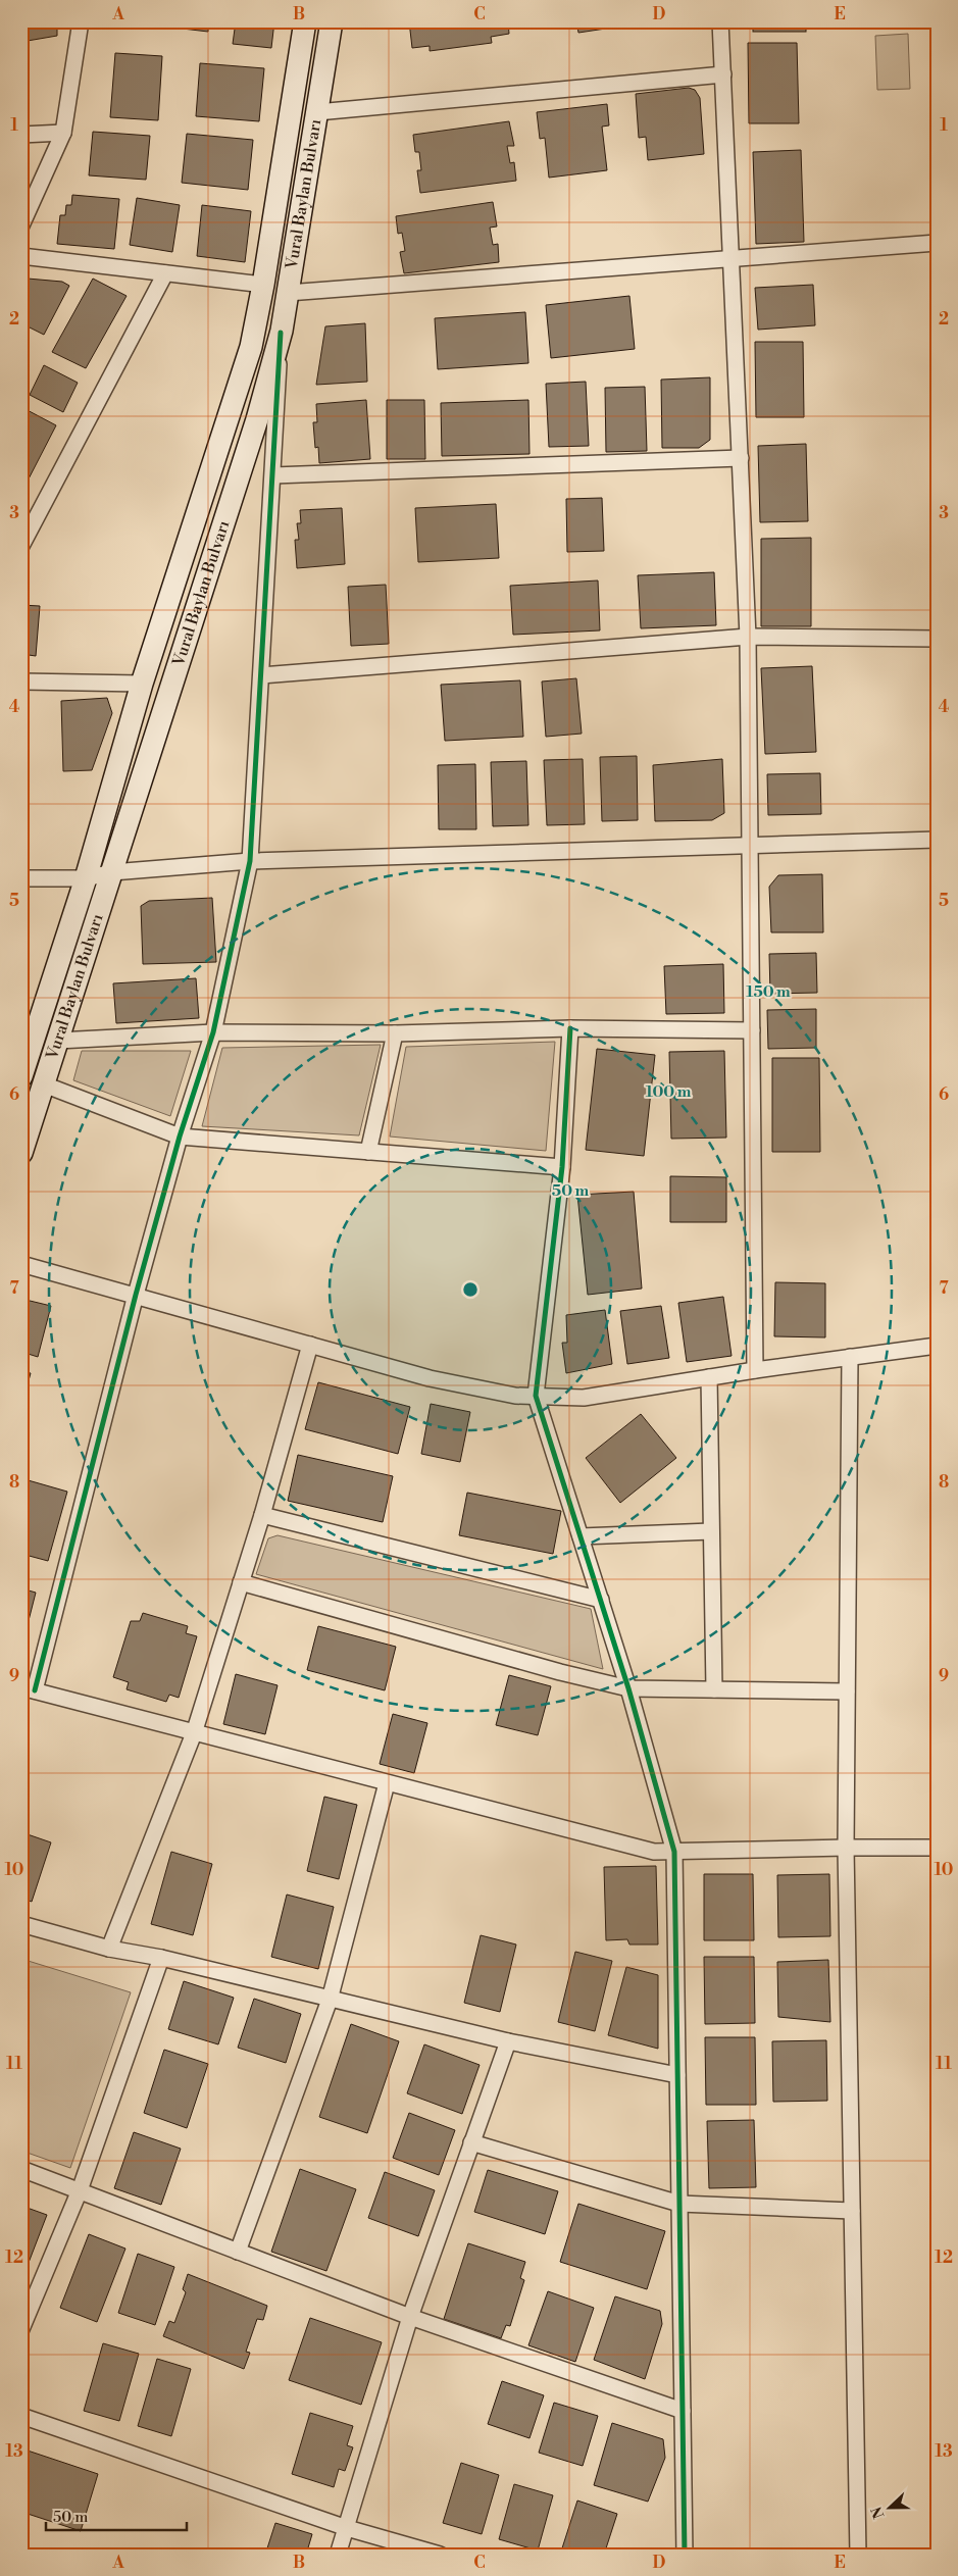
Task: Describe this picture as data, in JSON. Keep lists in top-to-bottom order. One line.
{"streets":{"main road":["Vural Baylan Bulvarı"]},"scale_bar":"50 m","north":"left","grid":{"columns":["A","B","C","D","E"],"rows":["1","2","3","4","5","6","7","8","9","10","11","12","13"]},"rings":["150 m","100 m","50 m"]}
